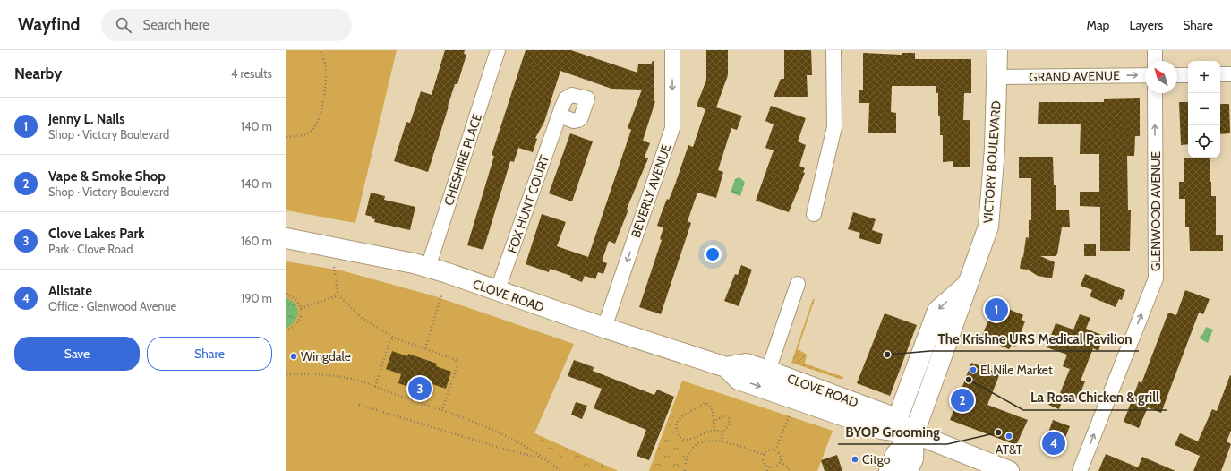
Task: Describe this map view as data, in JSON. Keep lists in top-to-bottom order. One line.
{"streets":{"main road":["VICTORY BOULEVARD","CLOVE ROAD"],"street":["GRAND AVENUE","CHESHIRE PLACE","BEVERLY AVENUE","FOX HUNT COURT","GLENWOOD AVENUE"]},"crossings":[["GRAND AVENUE","VICTORY BOULEVARD"],["CHESHIRE PLACE","CLOVE ROAD"],["VICTORY BOULEVARD","CLOVE ROAD"],["BEVERLY AVENUE","CLOVE ROAD"],["FOX HUNT COURT","CLOVE ROAD"]],"one_way":["GRAND AVENUE","BEVERLY AVENUE","GLENWOOD AVENUE"],"places":["The Krishne URS Medical Pavilion","Wingdale","El Nile Market","La Rosa Chicken & grill","BYOP Grooming","AT&T","Citgo"],"north":"top left","page":{"header":"Wayfind","search":"Search here","nav":["Map","Layers","Share"],"heading":["Nearby","4 results"],"map_buttons":["+","−"],"list":[{"mark":"1","name":"Jenny L. Nails","note":"Shop · Victory Boulevard","value":"140 m"},{"mark":"2","name":"Vape & Smoke Shop","note":"Shop · Victory Boulevard","value":"140 m"},{"mark":"3","name":"Clove Lakes Park","note":"Park · Clove Road","value":"160 m"},{"mark":"4","name":"Allstate","note":"Office · Glenwood Avenue","value":"190 m"}],"pins":["1","3","2","4"],"buttons":["Save","Share"]}}
